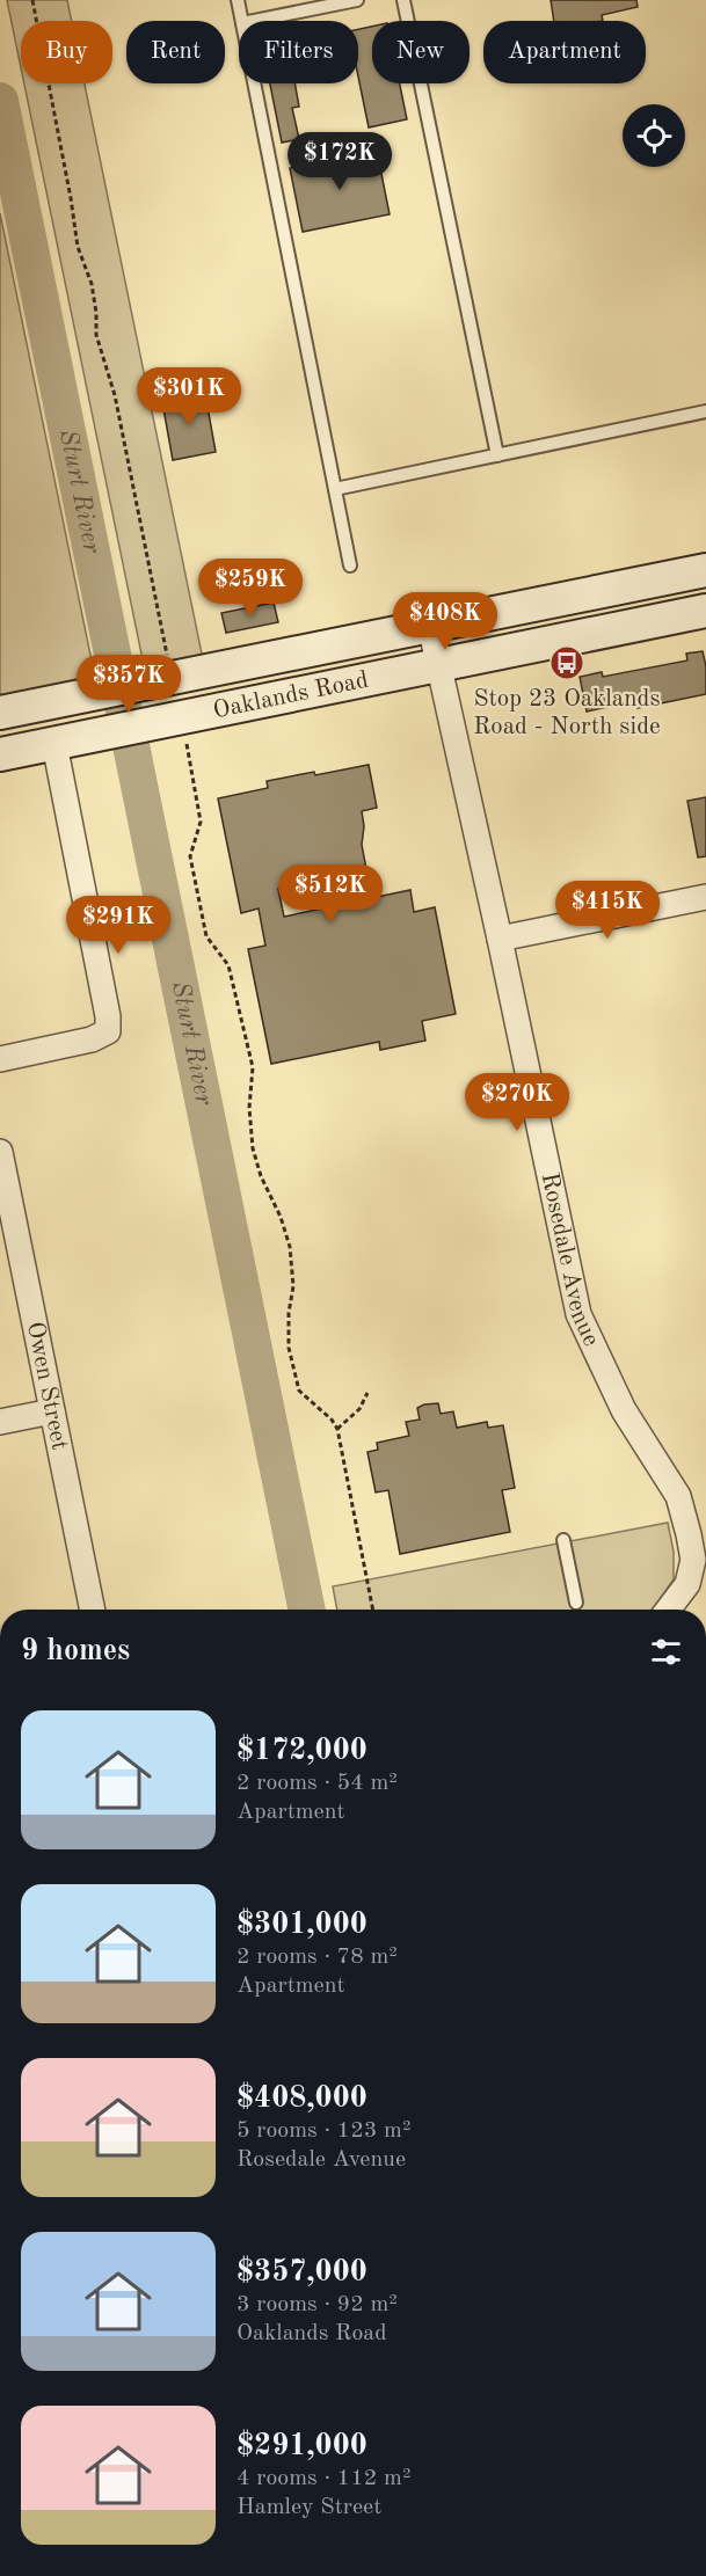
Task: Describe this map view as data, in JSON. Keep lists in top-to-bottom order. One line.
{"streets":{"main road":["Oaklands Road"],"street":["Rosedale Avenue","Owen Street"]},"crossings":[["Oaklands Road","Rosedale Avenue"]],"water":["Sturt River"],"places":{"bus stop":["Stop 23 Oaklands Road - North side"]},"page":{"chip":["Buy","Rent","Filters","New","Apartment"],"price":["$172K","$301K","$259K","$408K","$357K","$512K","$415K","$291K","$270K"],"heading":"9 homes","list":[{"name":"$172,000","note":"2 rooms · 54 m² · Apartment"},{"name":"$301,000","note":"2 rooms · 78 m² · Apartment"},{"name":"$408,000","note":"5 rooms · 123 m² · Rosedale Avenue"},{"name":"$357,000","note":"3 rooms · 92 m² · Oaklands Road"},{"name":"$291,000","note":"4 rooms · 112 m² · Hamley Street"}]}}
